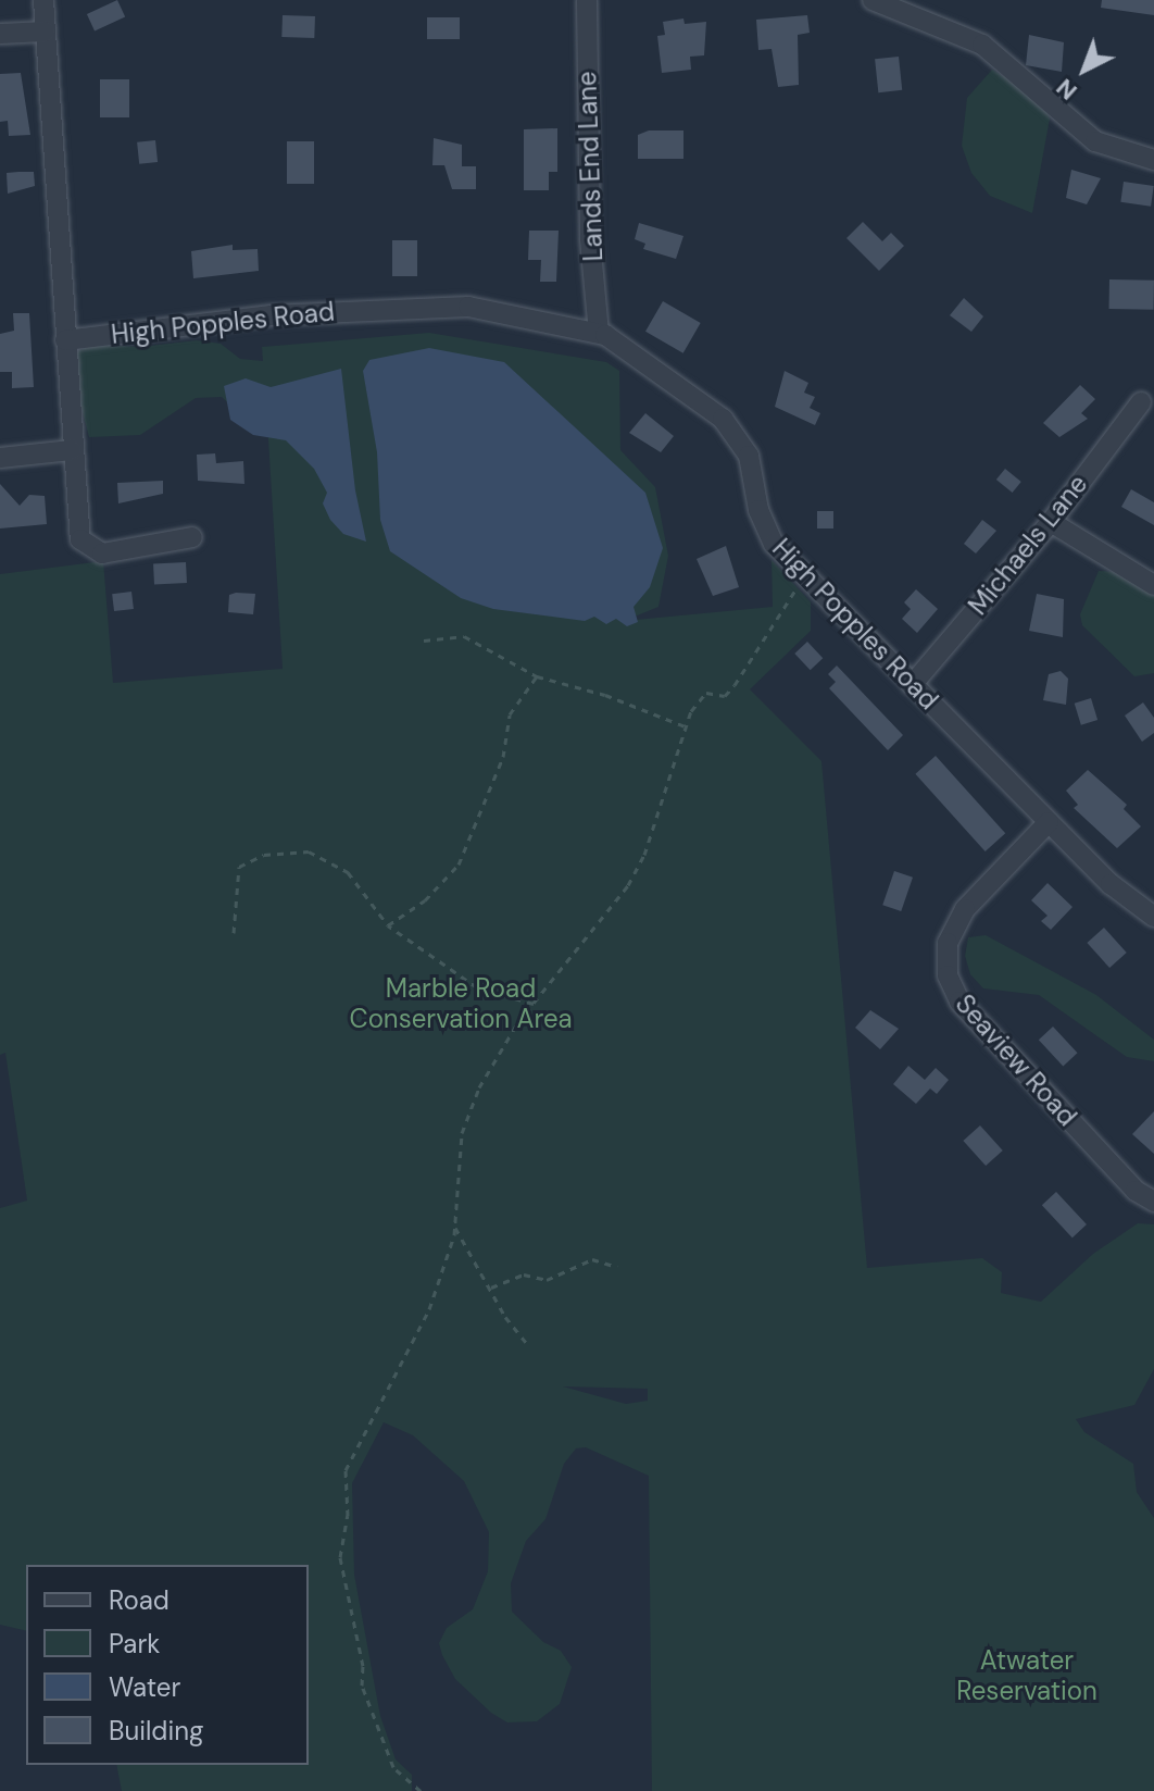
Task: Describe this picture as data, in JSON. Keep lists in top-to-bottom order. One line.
{"streets":{"street":["Lands End Lane","High Popples Road","Michaels Lane","Seaview Road"]},"crossings":[["Lands End Lane","High Popples Road"],["High Popples Road","Michaels Lane"],["High Popples Road","Seaview Road"]],"parks":["Marble Road Conservation Area","Atwater Reservation"],"legend":["Road","Park","Water","Building"],"north":"bottom left"}
